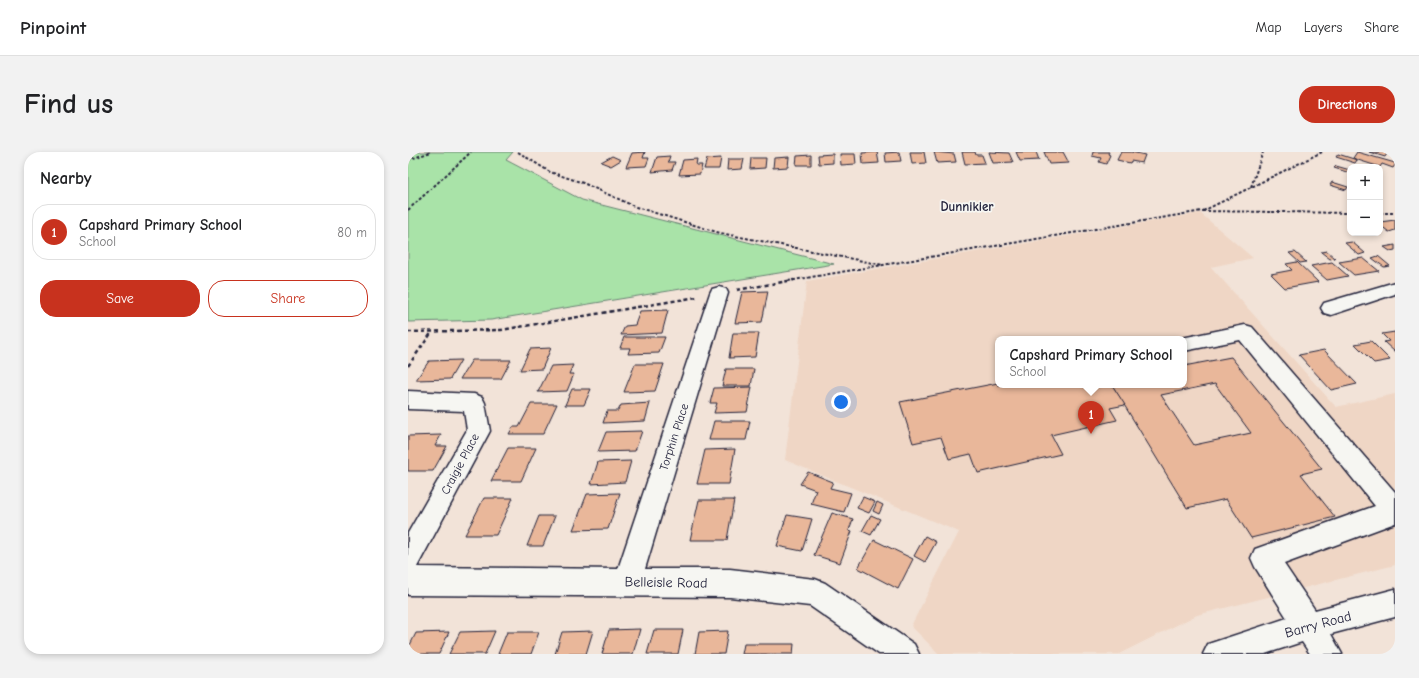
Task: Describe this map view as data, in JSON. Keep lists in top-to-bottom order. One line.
{"streets":{"street":["Torphin Place","Craigie Place","Belleisle Road","Barry Road"]},"crossings":[["Torphin Place","Belleisle Road"]],"districts":["Dunnikier"],"page":{"header":"Pinpoint","nav":["Map","Layers","Share"],"buttons":["Directions",["Save","Share"]],"title":"Find us","heading":"Nearby","map_buttons":["+","−"],"list":[{"mark":"1","name":"Capshard Primary School","note":"School","value":"80 m"}],"popup":["Capshard Primary School","School"],"pins":"1"}}
